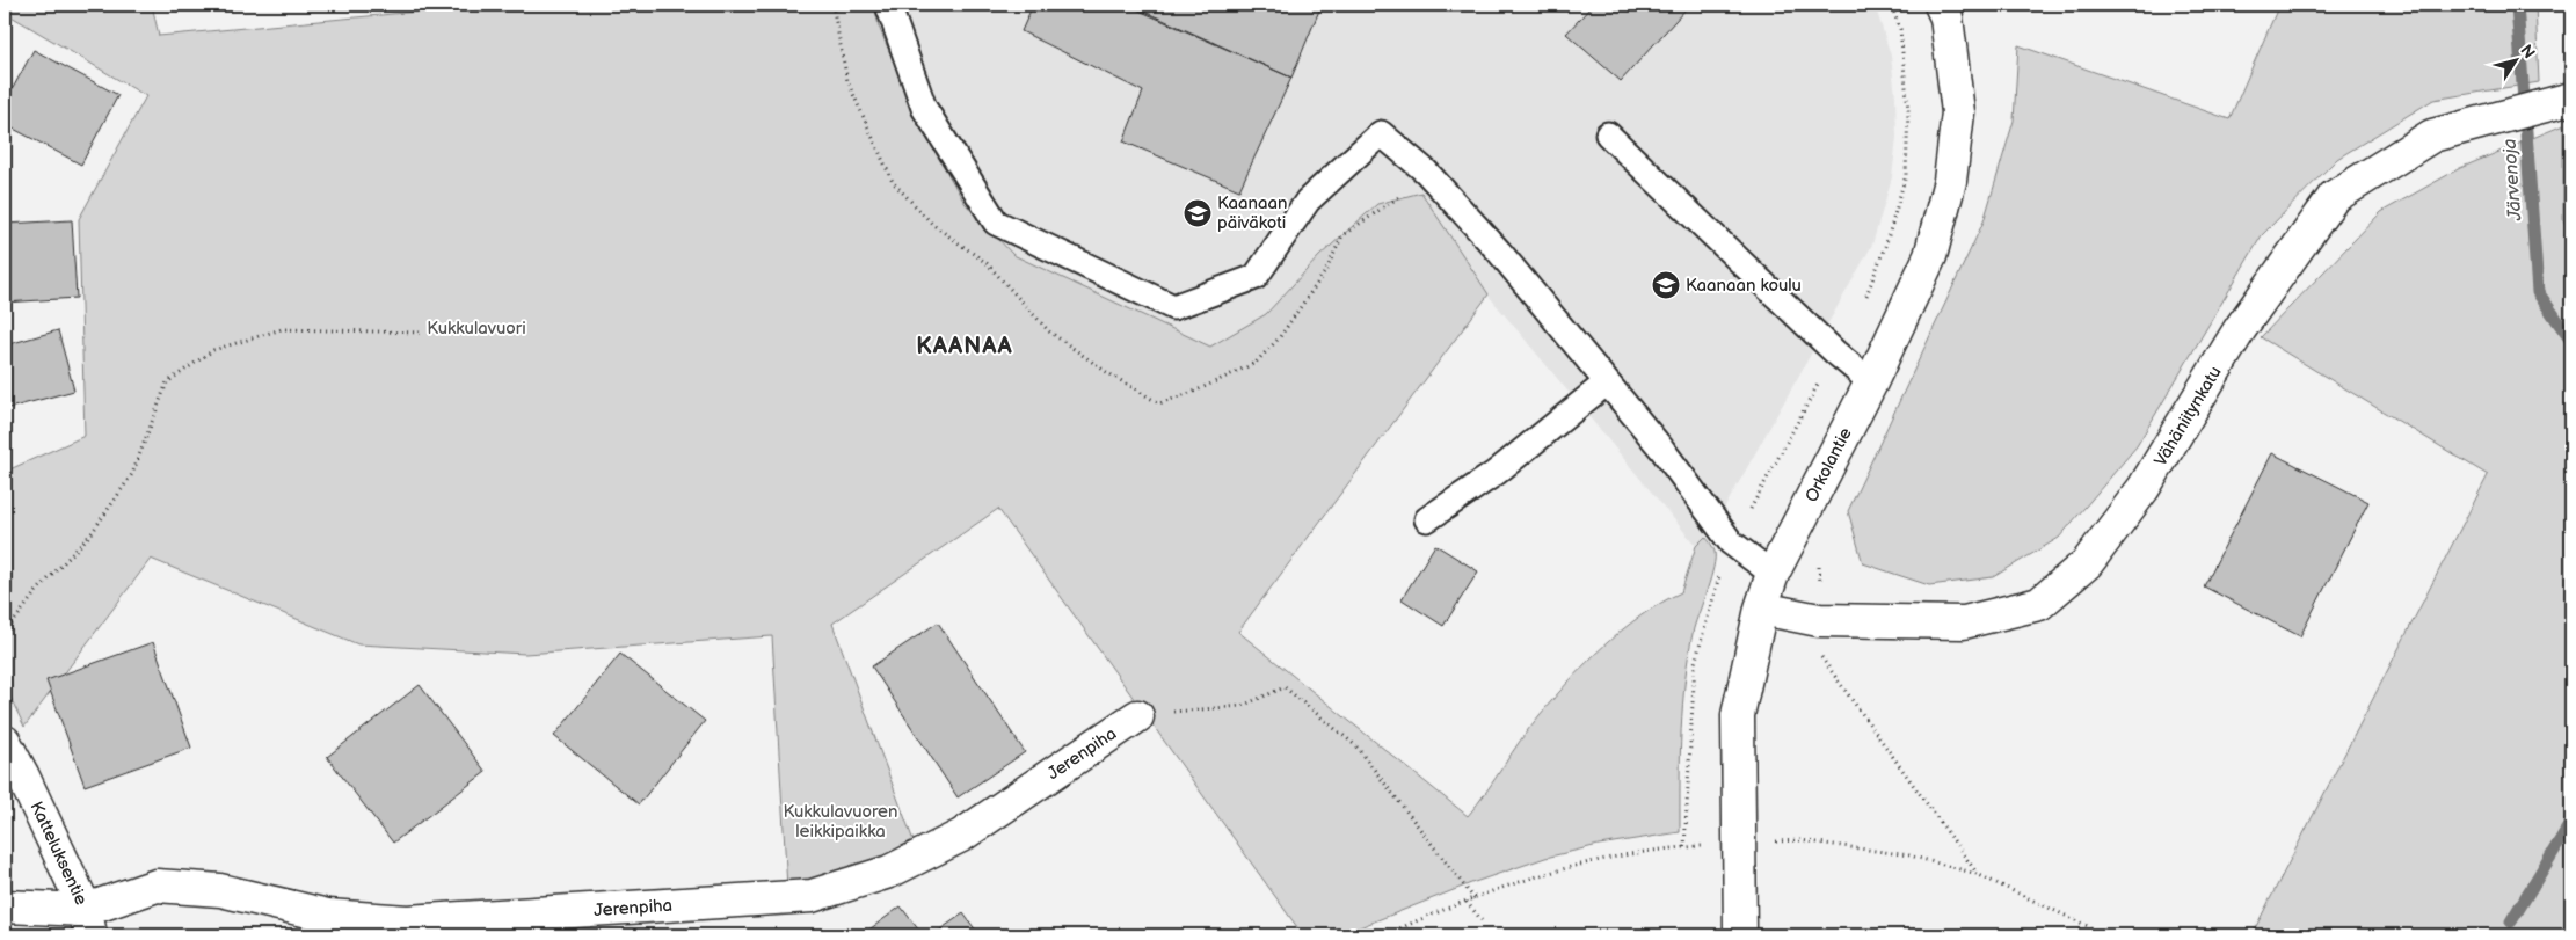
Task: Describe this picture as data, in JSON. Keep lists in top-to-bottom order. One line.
{"streets":{"street":["Vähäniitynkatu","Orkolantie","Jerenpiha","Katteluksentie"]},"crossings":[["Vähäniitynkatu","Orkolantie"],["Jerenpiha","Katteluksentie"]],"districts":["KAANAA"],"water":["Järvenoja"],"parks":["Kukkulavuori","Kukkulavuoren leikkipaikka"],"places":{"school or university":["Kaanaan päiväkoti","Kaanaan koulu"]},"north":"top right"}
